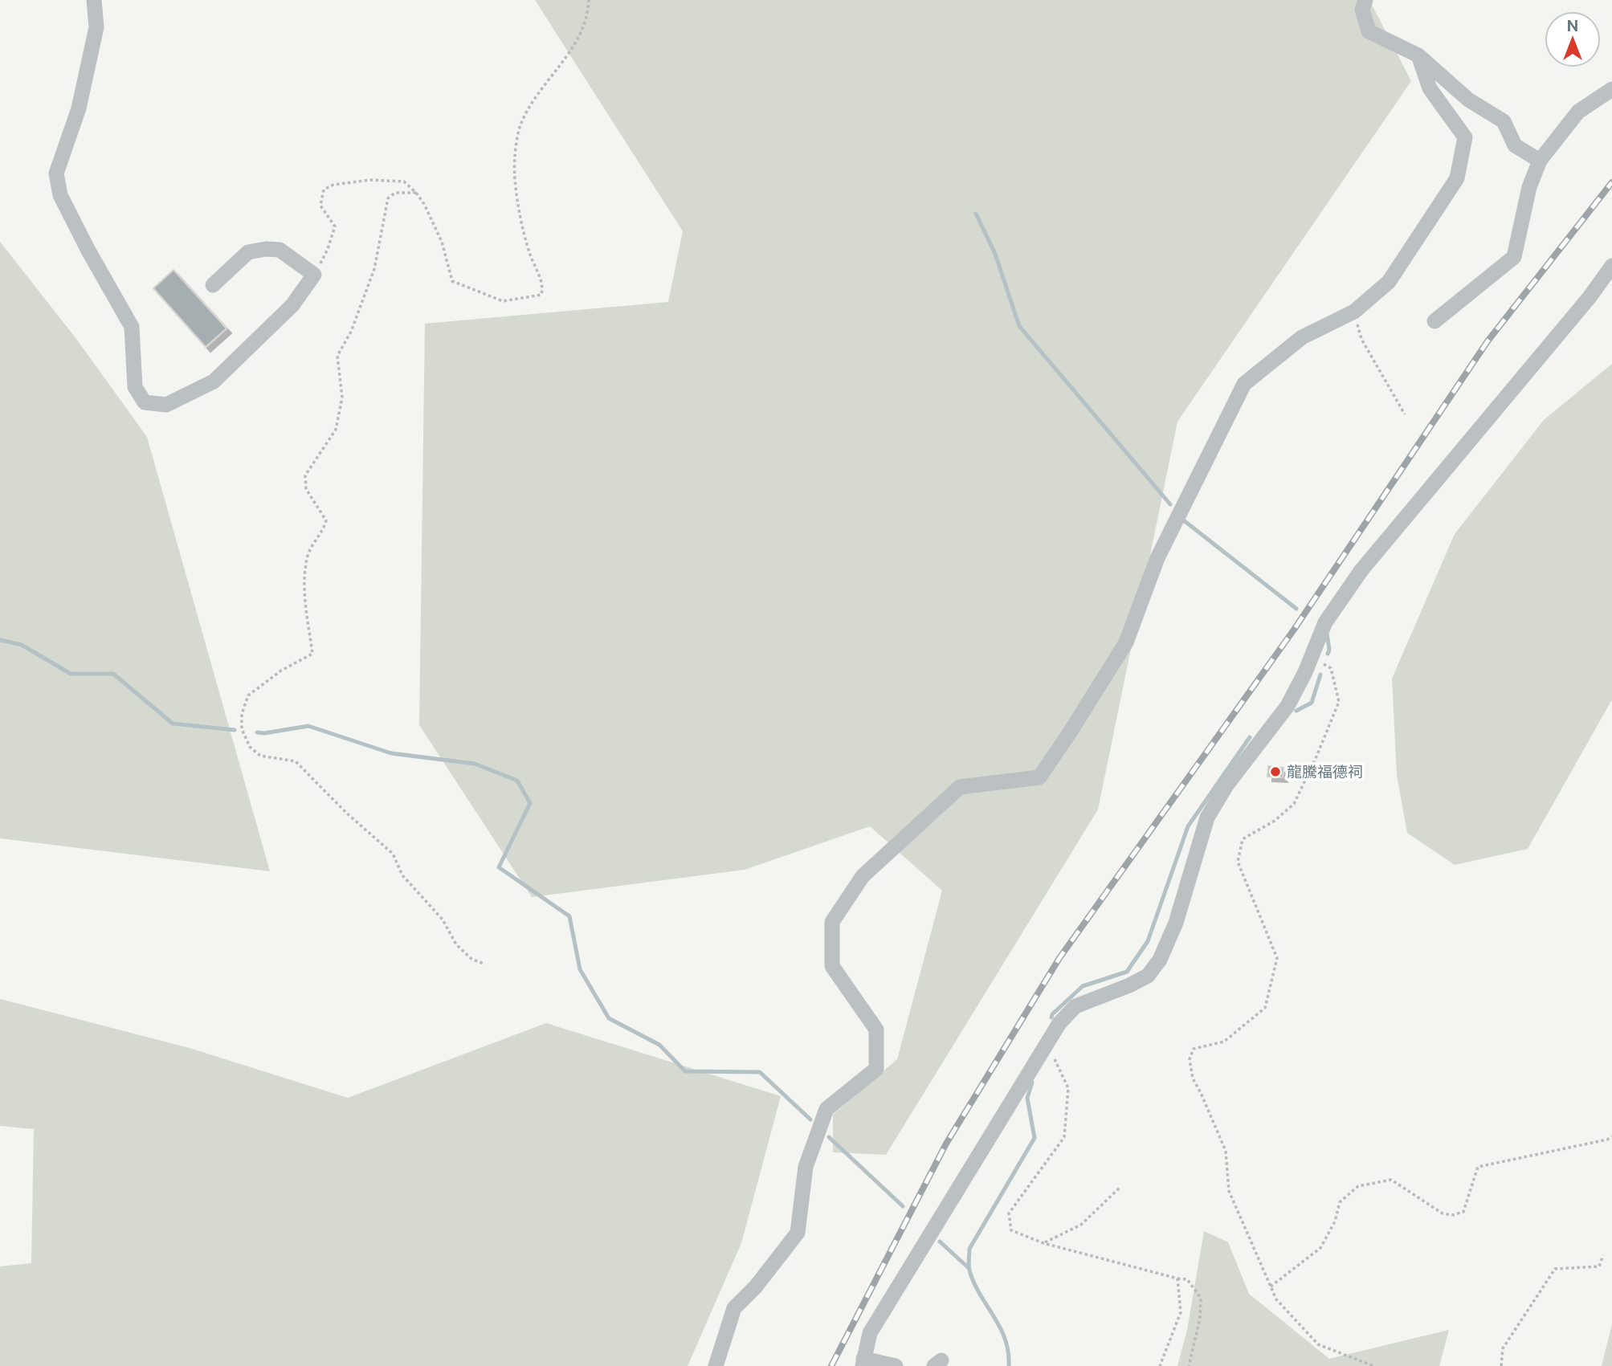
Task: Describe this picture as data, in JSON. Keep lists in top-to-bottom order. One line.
{"places":["龍騰福德祠"],"north":"top"}
